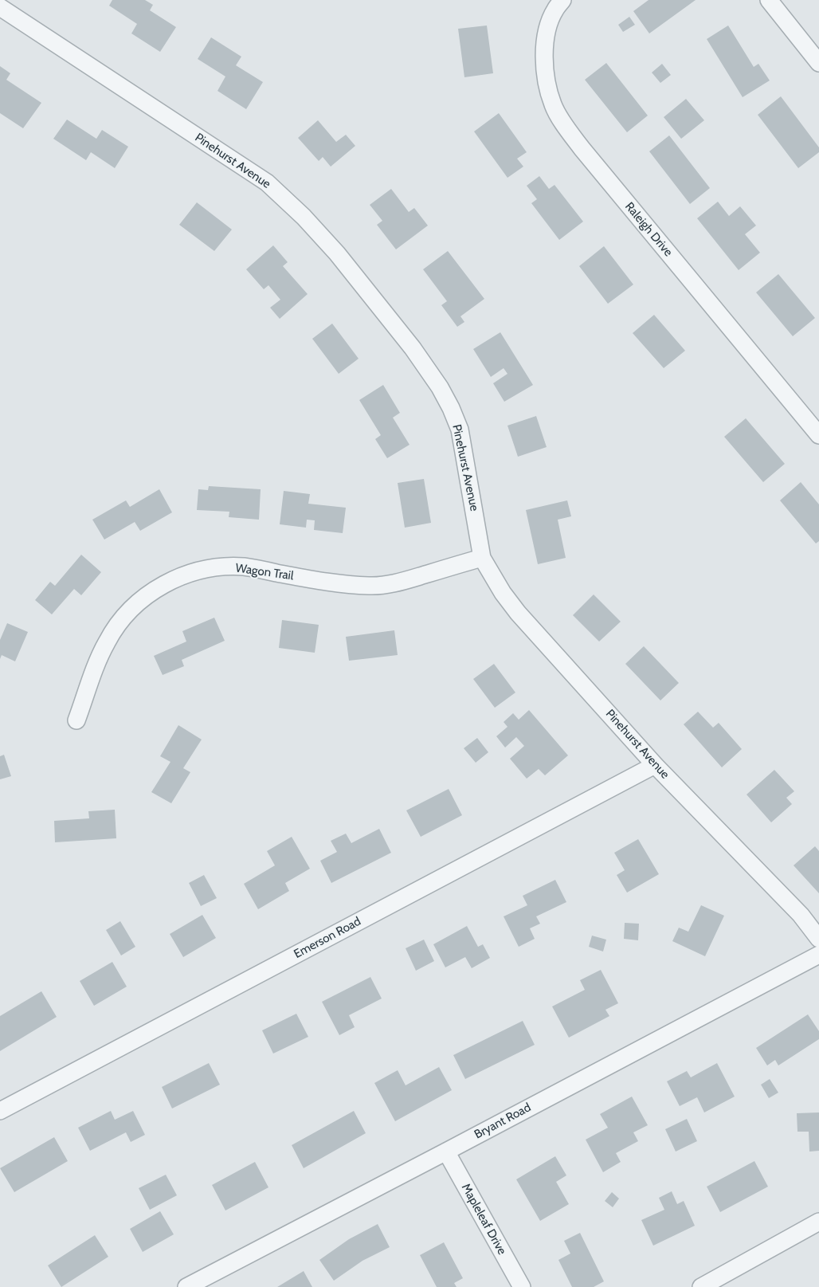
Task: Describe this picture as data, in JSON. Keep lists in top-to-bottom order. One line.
{"streets":{"street":["Pinehurst Avenue","Raleigh Drive","Wagon Trail","Emerson Road","Bryant Road","Mapleleaf Drive"]},"crossings":[["Pinehurst Avenue","Wagon Trail"],["Pinehurst Avenue","Emerson Road"],["Bryant Road","Mapleleaf Drive"]]}
